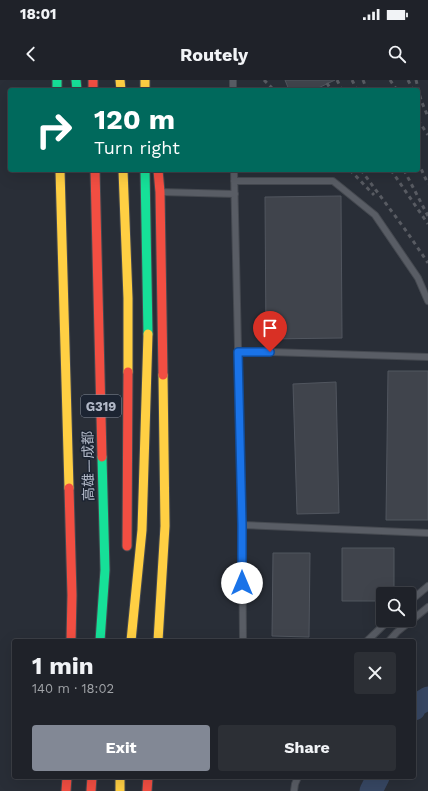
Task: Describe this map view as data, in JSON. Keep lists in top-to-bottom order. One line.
{"streets":{"main road":["G319","高雄—成都"]},"page":{"status":"18:01","header":"Routely","turn":["120 m","Turn right"],"heading":["1 min","140 m · 18:02"],"buttons":["Exit","Share"]}}
